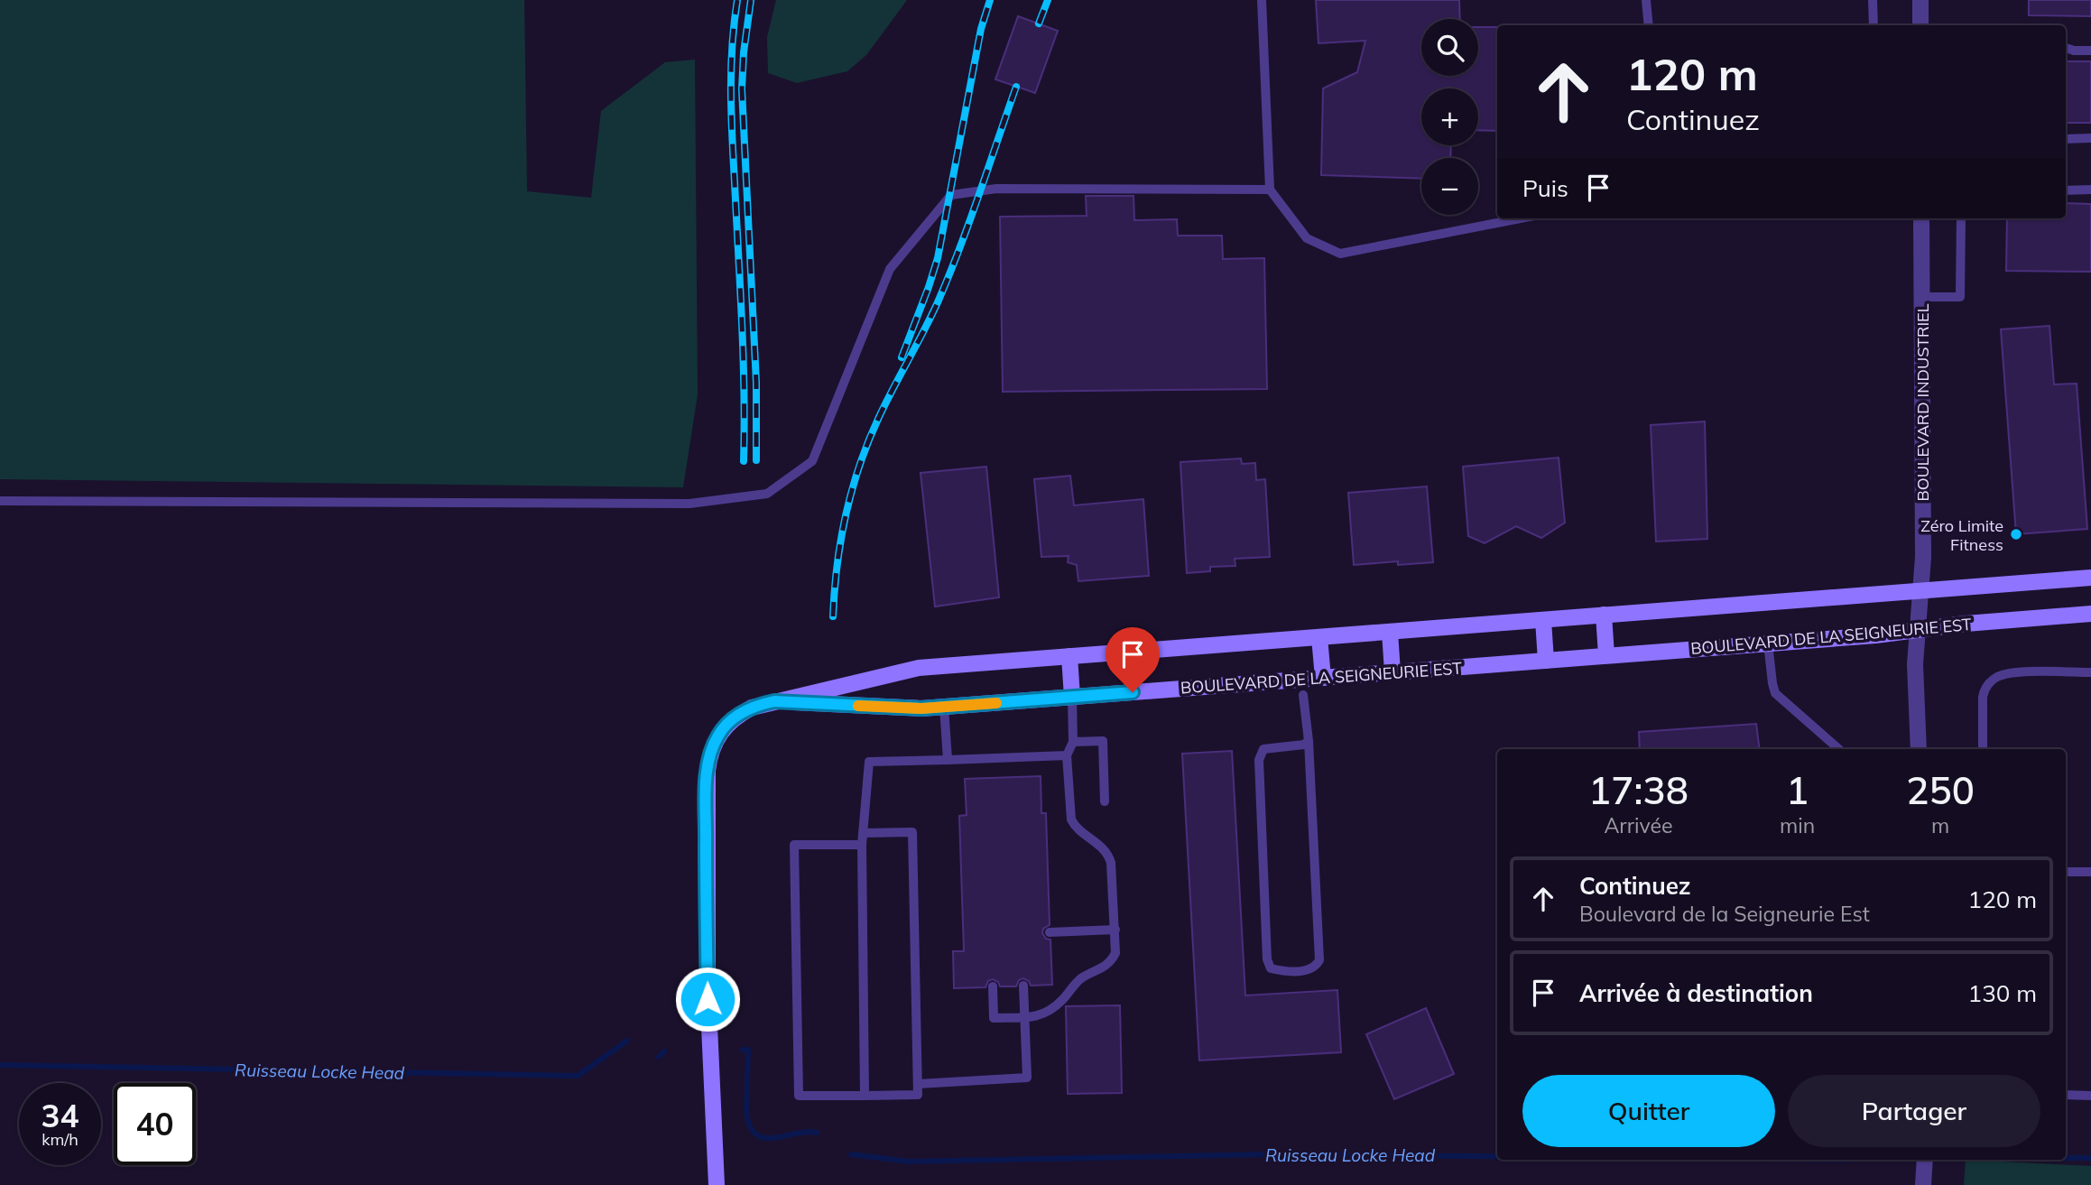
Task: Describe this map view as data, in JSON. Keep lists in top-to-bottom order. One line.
{"streets":{"main road":["BOULEVARD DE LA SEIGNEURIE EST"],"street":["BOULEVARD INDUSTRIEL"]},"crossings":[["BOULEVARD INDUSTRIEL","BOULEVARD DE LA SEIGNEURIE EST"]],"water":["Ruisseau Locke Head"],"places":["Zéro Limite Fitness"],"page":{"map_buttons":["+","−"],"turn":["120 m","Continuez"],"then":"Puis","eta":["17:38","Arrivée","1","min","250","m"],"list":[{"name":"Continuez","note":"Boulevard de la Seigneurie Est","value":"120 m"},{"name":"Arrivée à destination","value":"130 m"}],"buttons":["Quitter","Partager"],"speed":"34 km/h","limit":"40"}}
